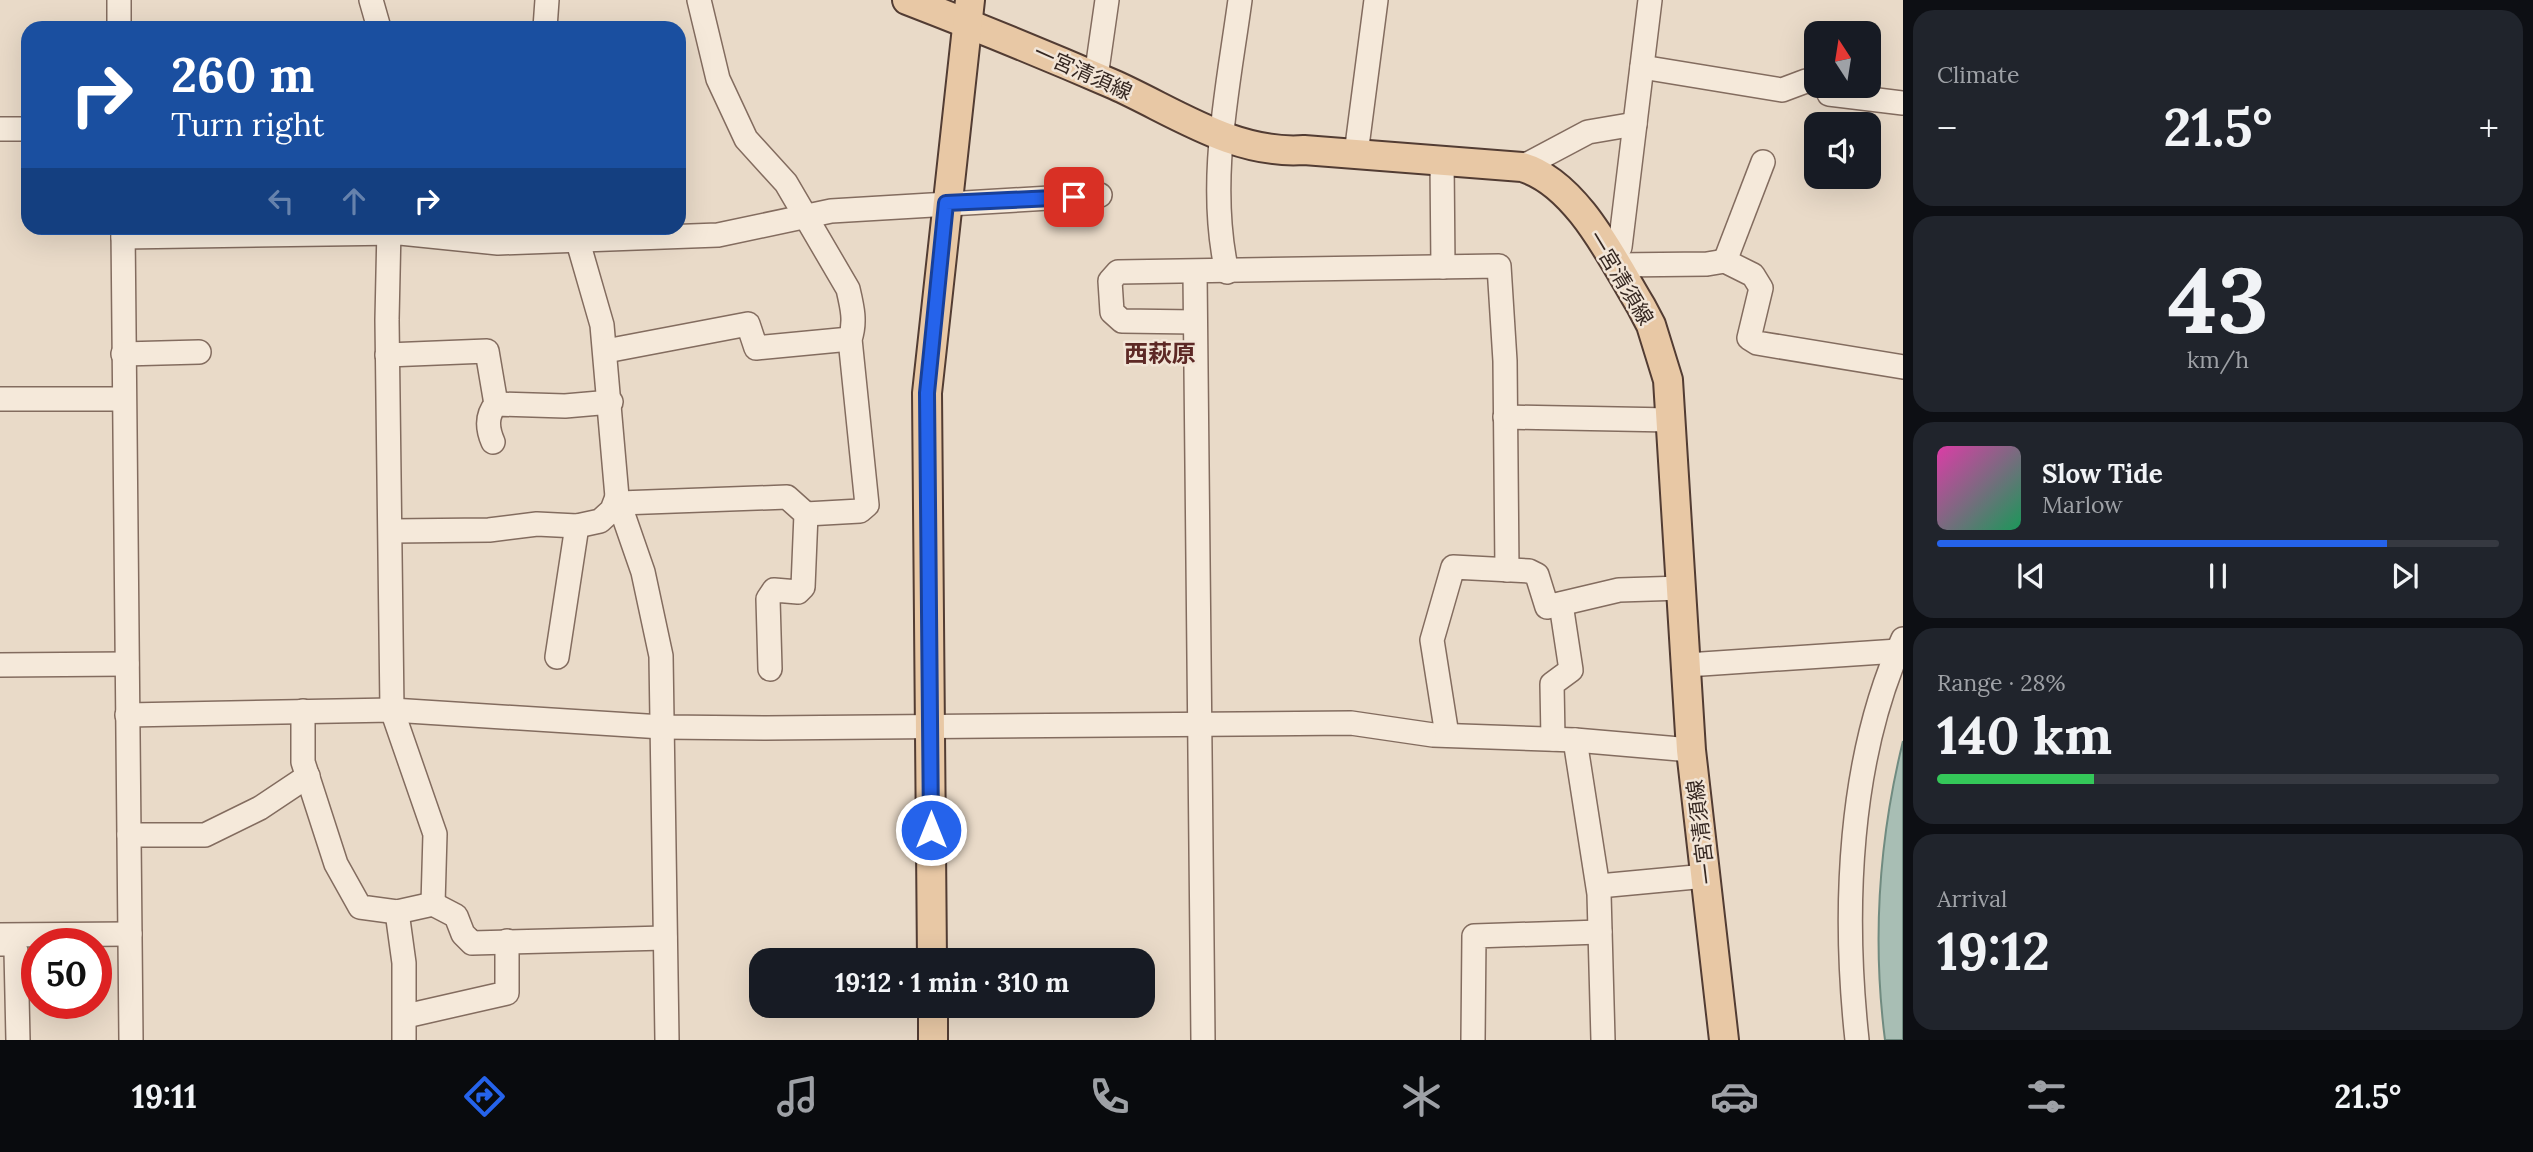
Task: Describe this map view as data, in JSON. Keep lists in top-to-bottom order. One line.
{"streets":{"main road":["一宮清須線"]},"districts":["西萩原"],"north":"top","page":{"tile":["Climate",["43","km/h"],["Range · 28%","140 km"],["Arrival","19:12"]],"turn":["260 m","Turn right"],"heat":["−","21.5°","+"],"song":["Slow Tide","Marlow"],"limit":"50","trip":"19:12 · 1 min · 310 m","tabs":["19:11","21.5°"]}}
